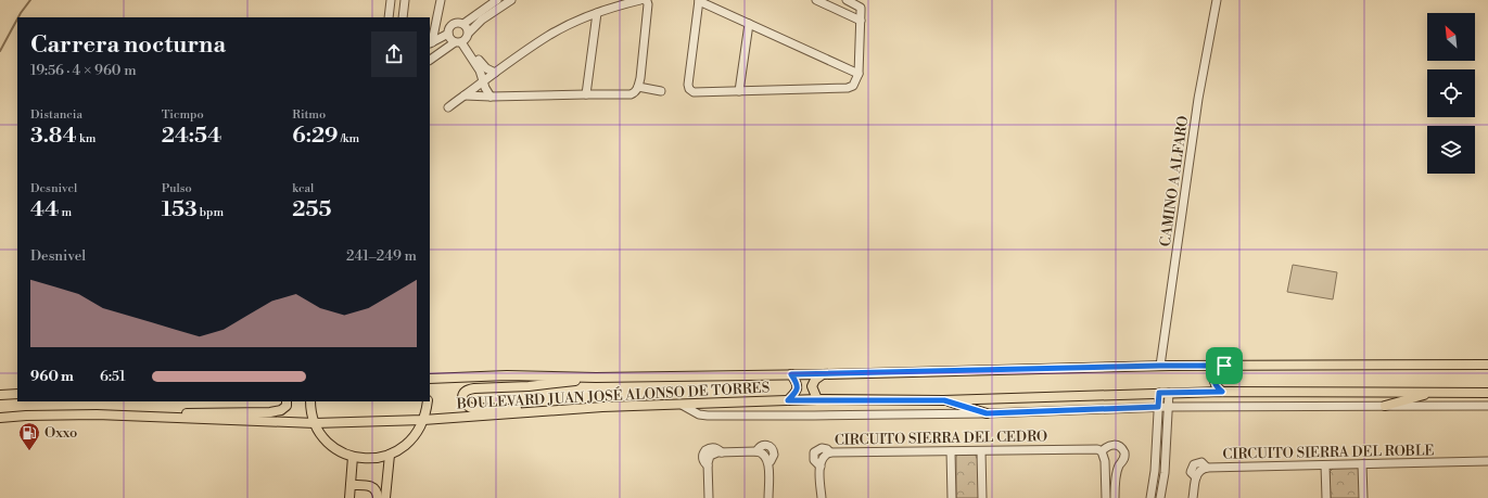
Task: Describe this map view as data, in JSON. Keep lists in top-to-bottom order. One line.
{"streets":{"main road":["BOULEVARD JUAN JOSÉ ALONSO DE TORRES"],"street":["CAMINO A ALFARO","CIRCUITO SIERRA DEL CEDRO","CIRCUITO SIERRA DEL ROBLE"]},"crossings":[["CAMINO A ALFARO","BOULEVARD JUAN JOSÉ ALONSO DE TORRES"]],"places":{"fuel station":["Oxxo"]},"north":"top left","page":{"heading":["Carrera nocturna","19:56 · 4 × 960 m"],"stats":[["Distancia","3.84 km"],["Tiempo","24:54"],["Ritmo","6:29 /km"],["Desnivel","44 m"],["Pulso","153 bpm"],["kcal","255"]],"chart":["Desnivel","241–249 m"],"list":[{"name":"960 m","note":"6:51"}]}}
